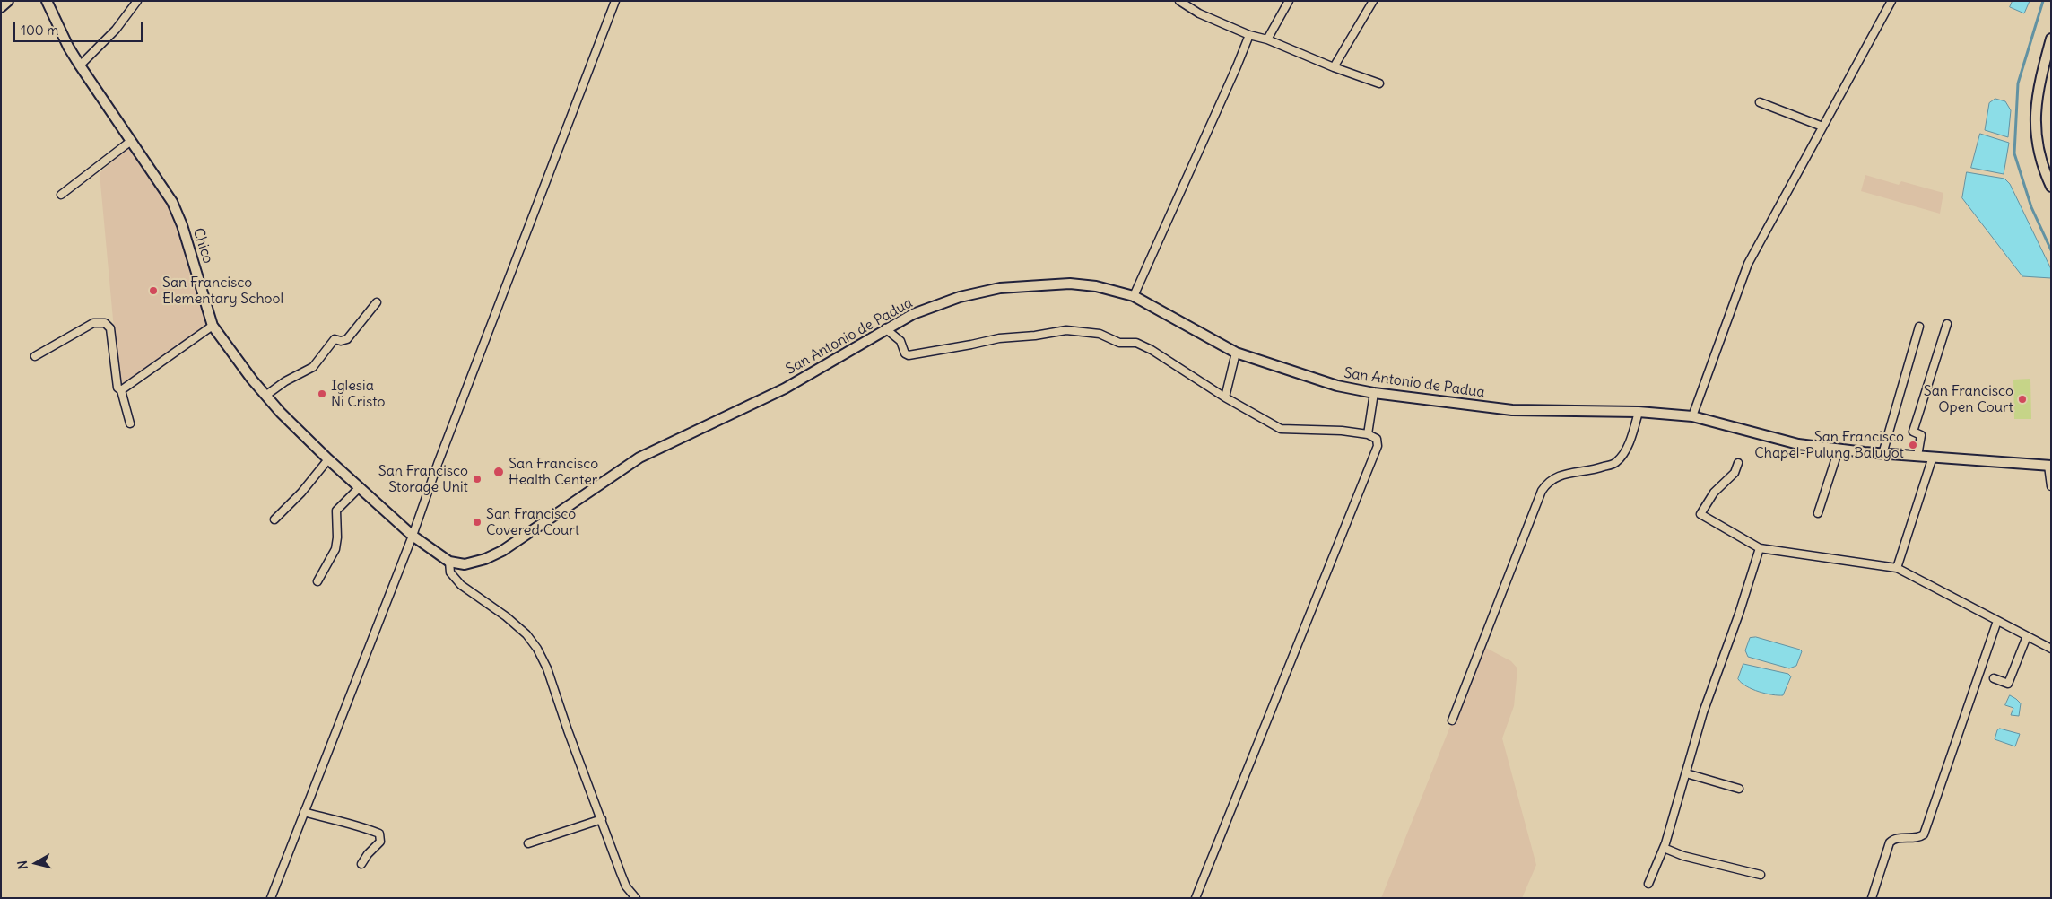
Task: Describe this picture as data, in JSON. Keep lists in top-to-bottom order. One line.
{"streets":{"street":["Chico","San Antonio de Padua"]},"places":["San Francisco Elementary School","Iglesia Ni Cristo","San Francisco Open Court","San Francisco Chapel-Pulung Baluyot","San Francisco Health Center","San Francisco Storage Unit","San Francisco Covered Court"],"scale_bar":"100 m","north":"left"}
